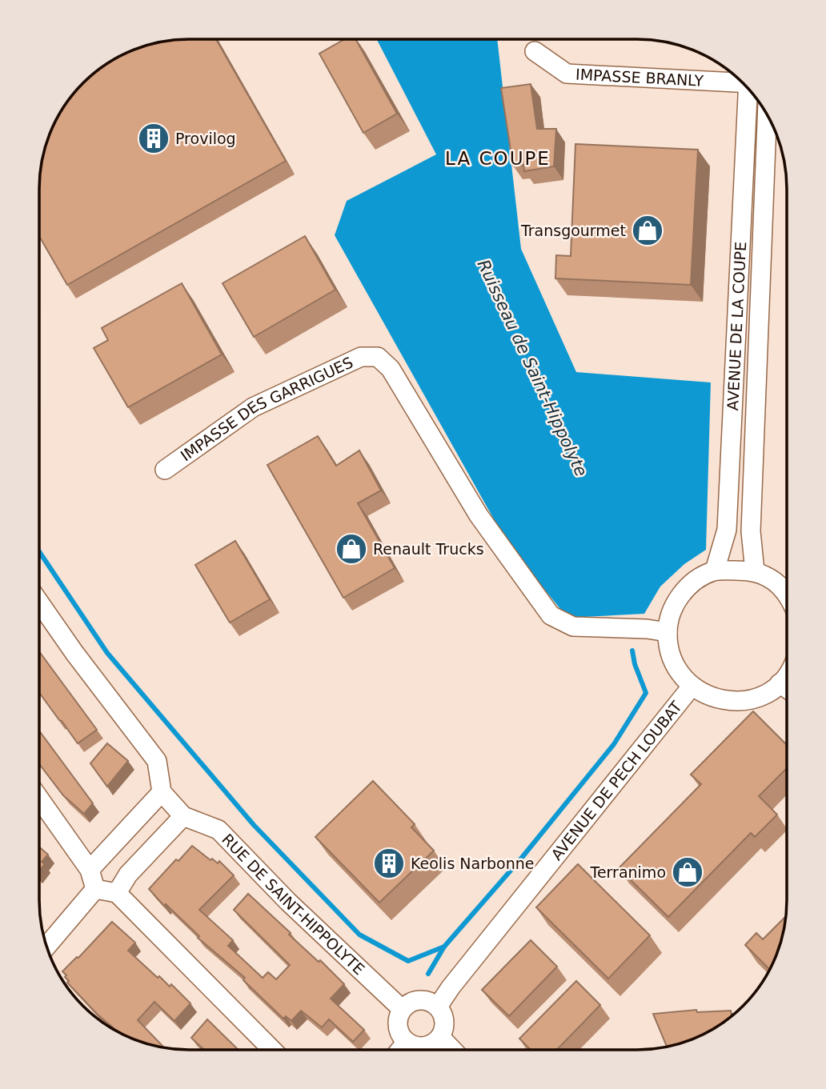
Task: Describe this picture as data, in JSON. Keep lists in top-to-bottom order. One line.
{"streets":{"street":["IMPASSE BRANLY","AVENUE DE LA COUPE","IMPASSE DES GARRIGUES","AVENUE DE PECH LOUBAT","RUE DE SAINT-HIPPOLYTE"]},"crossings":[["AVENUE DE PECH LOUBAT","RUE DE SAINT-HIPPOLYTE"]],"districts":["LA COUPE"],"water":["Ruisseau de Saint-Hippolyte"],"places":{"building":["Provilog","Keolis Narbonne"],"shop":["Transgourmet","Renault Trucks","Terranimo"]}}
